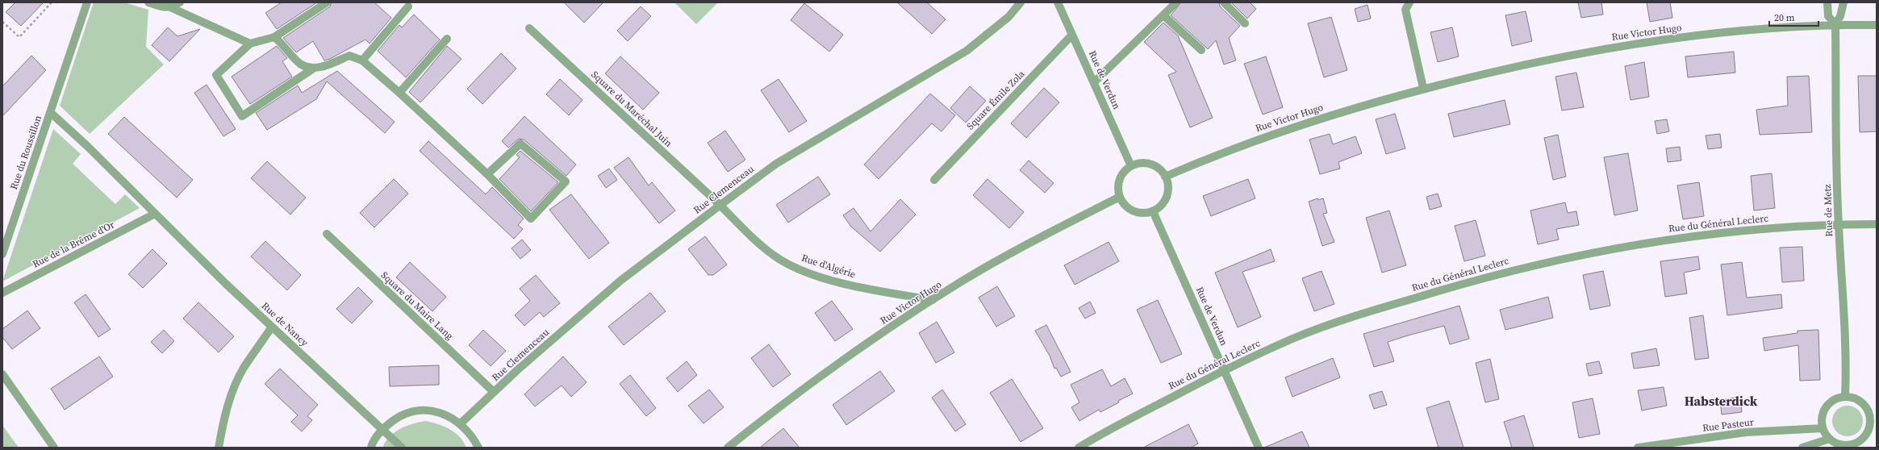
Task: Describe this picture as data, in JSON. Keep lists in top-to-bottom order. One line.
{"streets":{"street":["Rue Victor Hugo","Rue de Verdun","Square Émile Zola","Square du Maréchal Juin","Rue du Roussillon","Rue Clemenceau","Rue de Metz","Rue du Général Leclerc","Rue de la Brême d'Or","Rue d'Algérie","Square du Maire Lang","Rue de Nancy","Rue Pasteur"]},"crossings":[["Rue Victor Hugo","Rue de Verdun"],["Rue Victor Hugo","Rue de Metz"],["Rue Victor Hugo","Rue d'Algérie"],["Rue de Verdun","Square Émile Zola"],["Rue de Verdun","Rue du Général Leclerc"],["Square du Maréchal Juin","Rue Clemenceau"],["Square du Maréchal Juin","Rue d'Algérie"],["Rue du Roussillon","Rue de la Brême d'Or"],["Rue du Roussillon","Rue de Nancy"],["Rue Clemenceau","Rue d'Algérie"],["Rue Clemenceau","Square du Maire Lang"],["Rue de Metz","Rue du Général Leclerc"],["Rue de Metz","Rue Pasteur"],["Rue de la Brême d'Or","Rue de Nancy"]],"districts":["Habsterdick"],"scale_bar":"20 m"}
